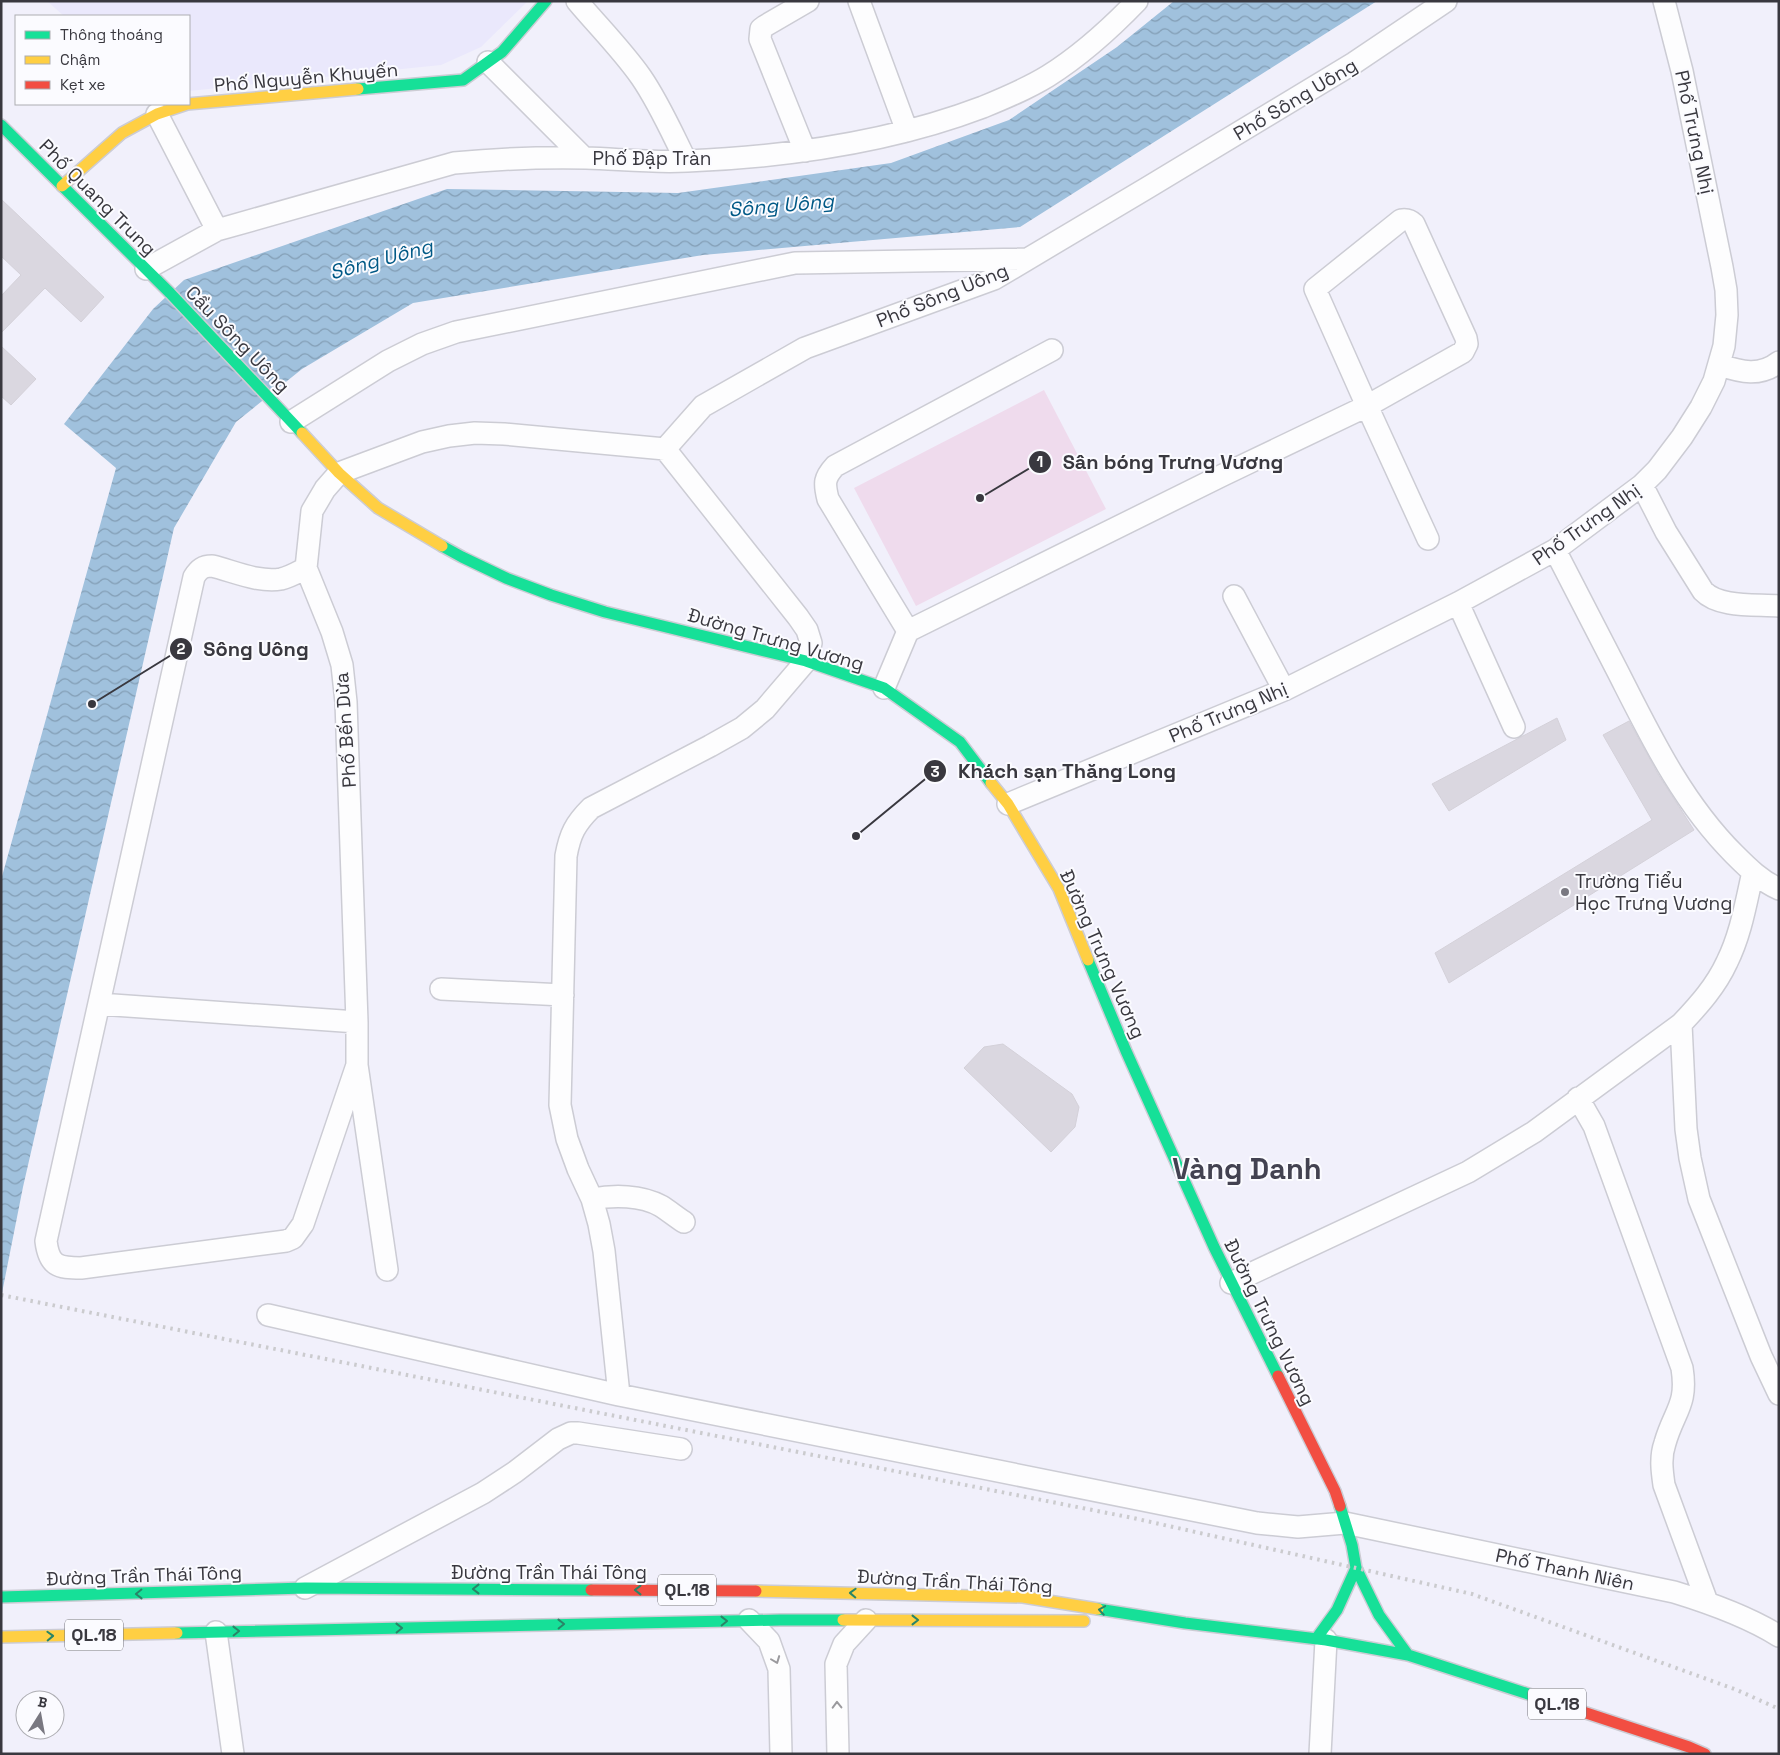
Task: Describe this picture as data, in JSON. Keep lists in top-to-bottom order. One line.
{"streets":{"main road":["Phố Nguyễn Khuyến","Phố Quang Trung","Cầu Sông Uông","Đường Trưng Vương","Đường Trần Thái Tông","QL.18"],"street":["Phố Sông Uông","Phố Trưng Nhị","Phố Đập Tràn","Phố Bến Dừa","Phố Thanh Niên"]},"crossings":[["Phố Nguyễn Khuyến","Phố Quang Trung"],["Phố Sông Uông","Phố Bến Dừa"],["Phố Trưng Nhị","Đường Trưng Vương"],["Phố Đập Tràn","Phố Quang Trung"],["Phố Quang Trung","Cầu Sông Uông"],["Cầu Sông Uông","Đường Trưng Vương"],["Đường Trưng Vương","Phố Bến Dừa"],["Đường Trưng Vương","Phố Thanh Niên"],["Đường Trưng Vương","Đường Trần Thái Tông"],["Đường Trưng Vương","QL.18"],["Đường Trần Thái Tông","QL.18"]],"districts":["Vàng Danh"],"water":["Sông Uông"],"places":["Sân bóng Trưng Vương","Sông Uông","Khách sạn Thăng Long","Trường Tiểu Học Trưng Vương"],"legend":["Thông thoáng","Chậm","Kẹt xe"],"north":"top"}
